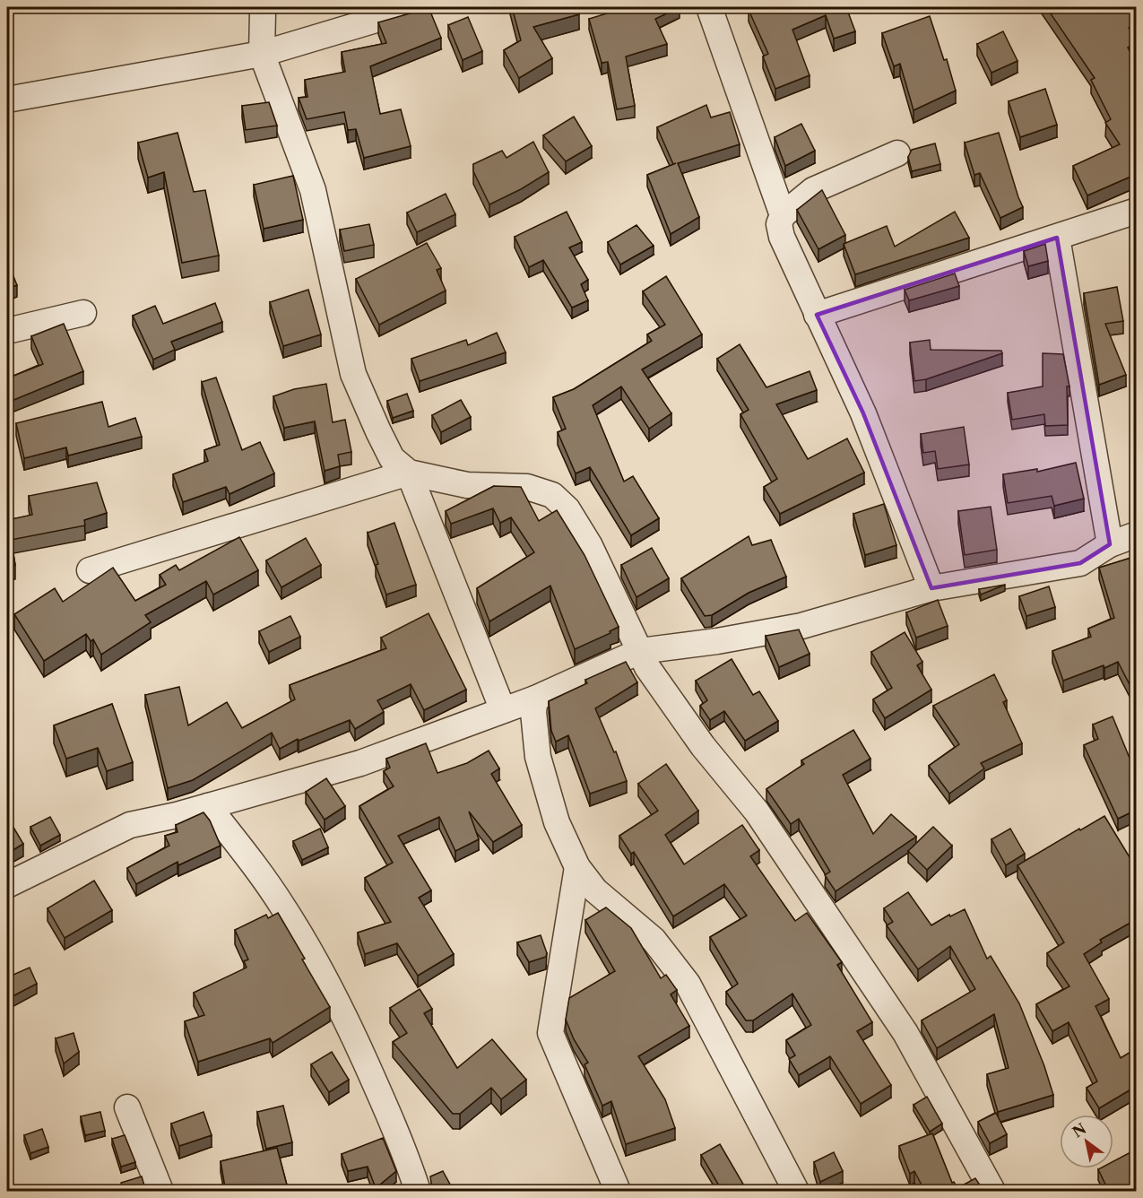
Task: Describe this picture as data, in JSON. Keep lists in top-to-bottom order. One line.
{"north":"top left"}
